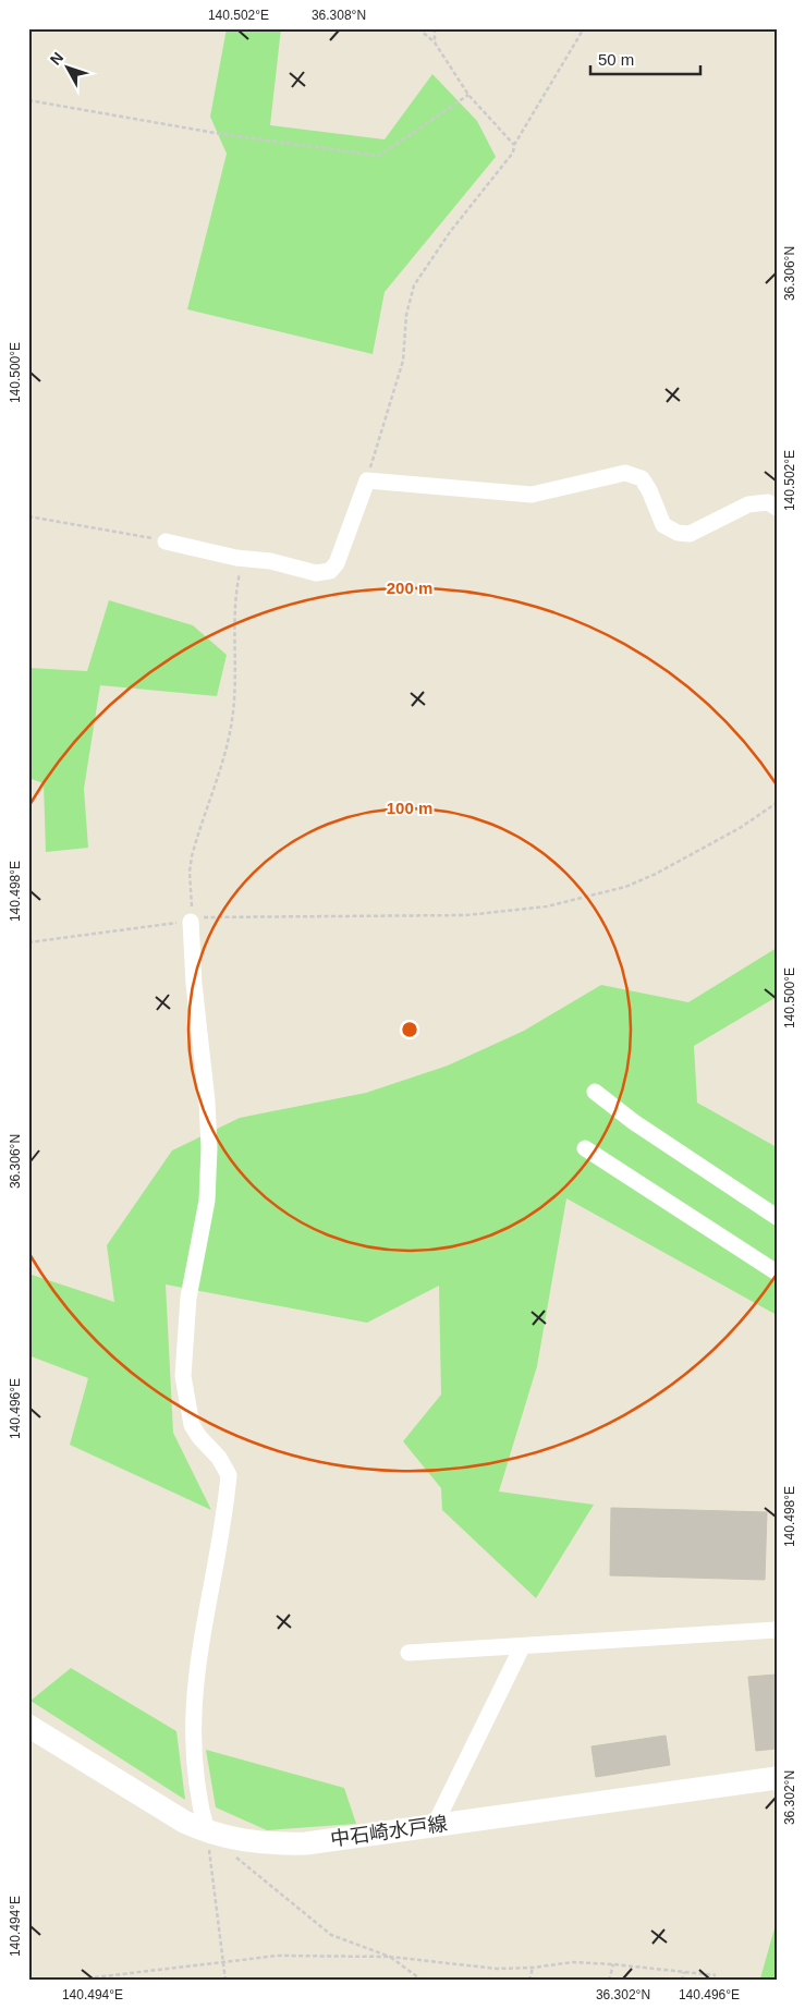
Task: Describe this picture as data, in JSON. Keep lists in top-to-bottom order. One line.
{"streets":{"main road":["中石崎水戸線"]},"scale_bar":"50 m","north":"top left","coordinates":["140.502°E","36.308°N","36.306°N","140.500°E","140.498°E","140.496°E","36.302°N","140.494°E"],"rings":["200 m","100 m"]}
